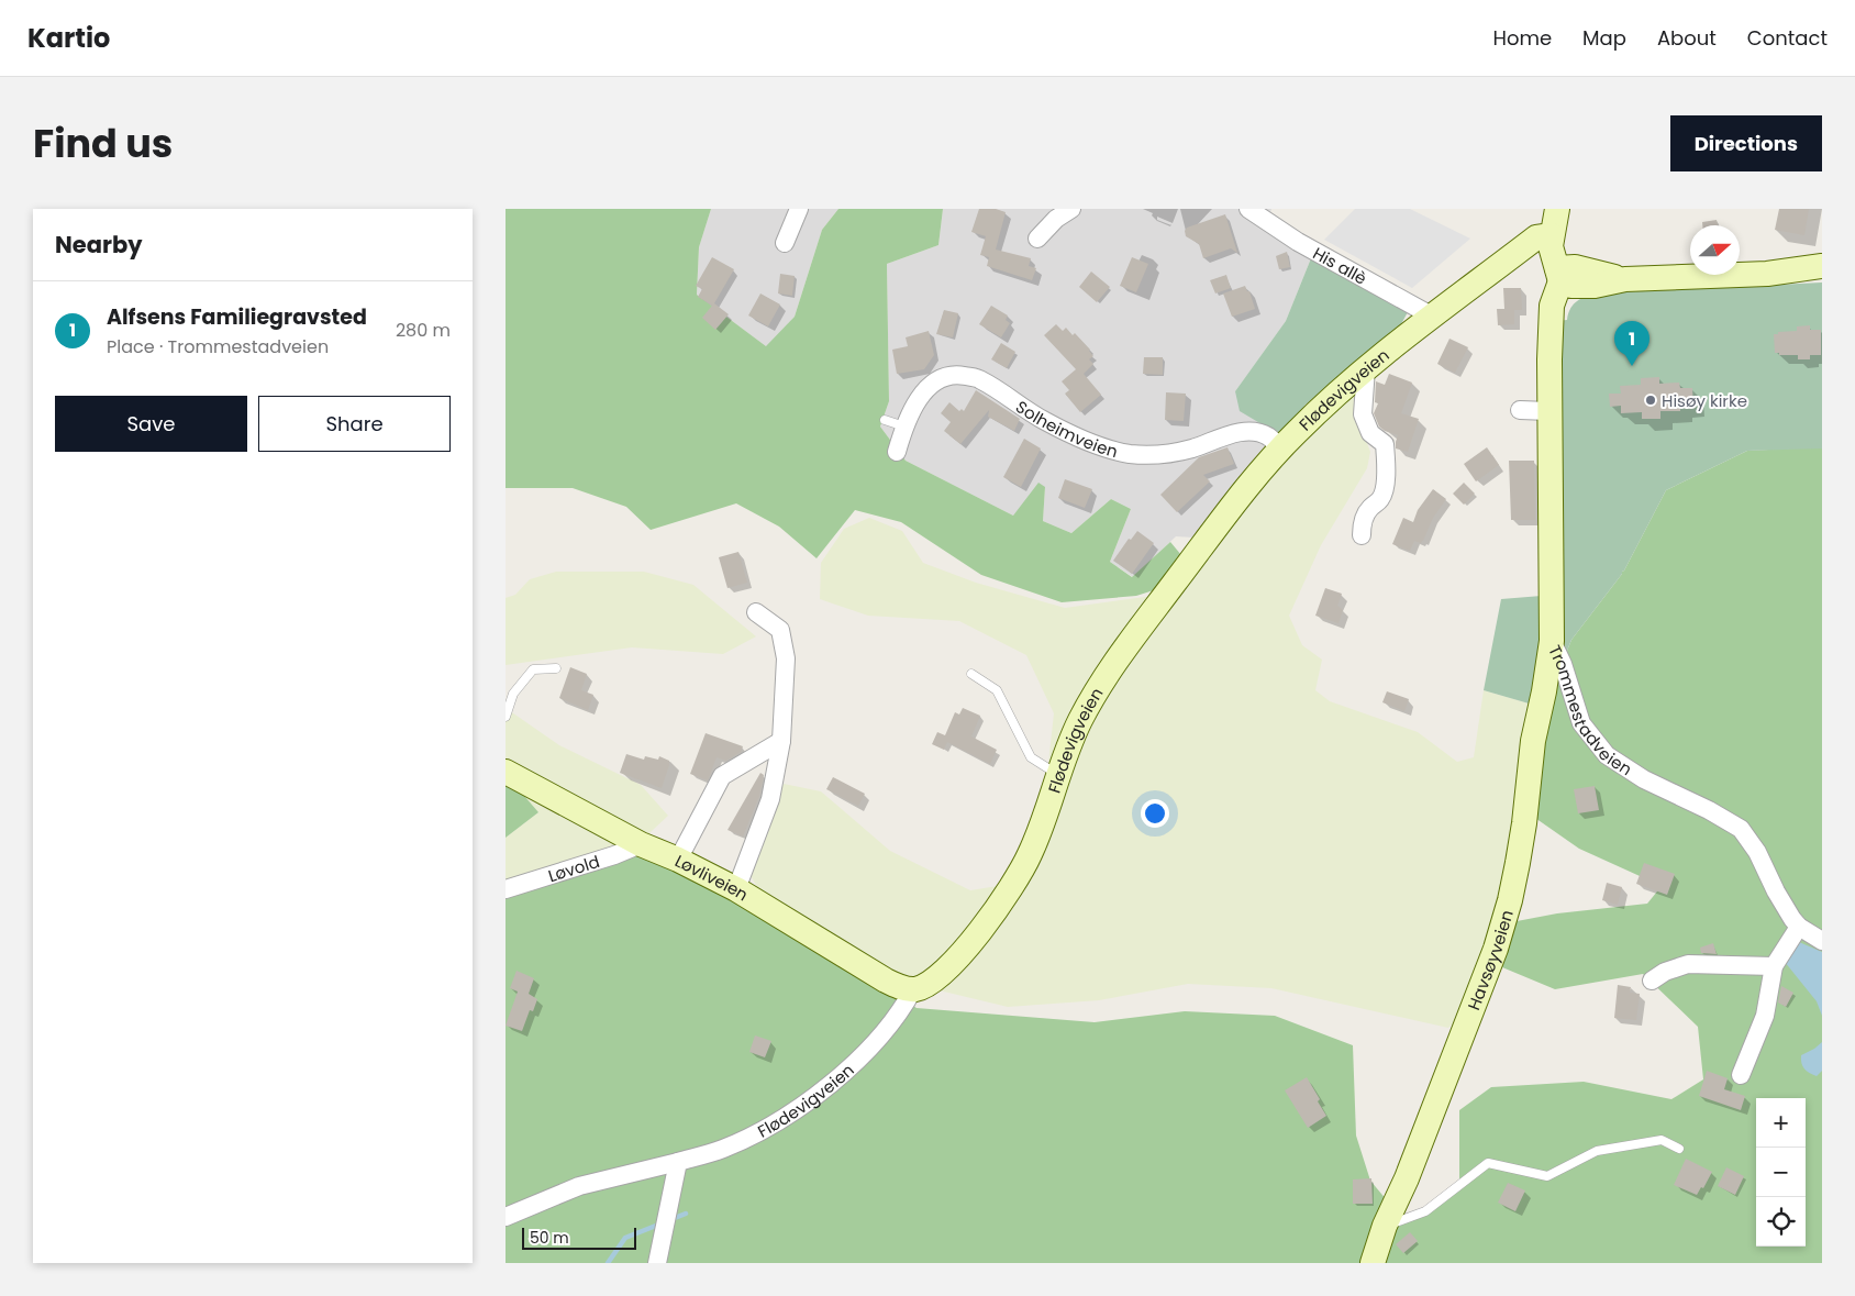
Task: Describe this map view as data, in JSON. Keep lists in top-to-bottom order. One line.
{"streets":{"main road":["Flødevigveien","Trommestadveien","Løvliveien","Havsøyveien"],"street":["His allè","Solheimveien","Løvold"]},"crossings":[["His allè","Flødevigveien"],["Flødevigveien","Solheimveien"],["Flødevigveien","Løvliveien"],["Trommestadveien","Havsøyveien"],["Løvold","Løvliveien"]],"places":["Hisøy kirke"],"scale_bar":"50 m","north":"right","page":{"header":"Kartio","nav":["Home","Map","About","Contact"],"title":"Find us","buttons":["Directions",["Save","Share"]],"heading":"Nearby","list":[{"mark":"1","name":"Alfsens Familiegravsted","note":"Place · Trommestadveien","value":"280 m"}],"pins":"1","map_buttons":["+","−"],"scale":"50 m"}}
